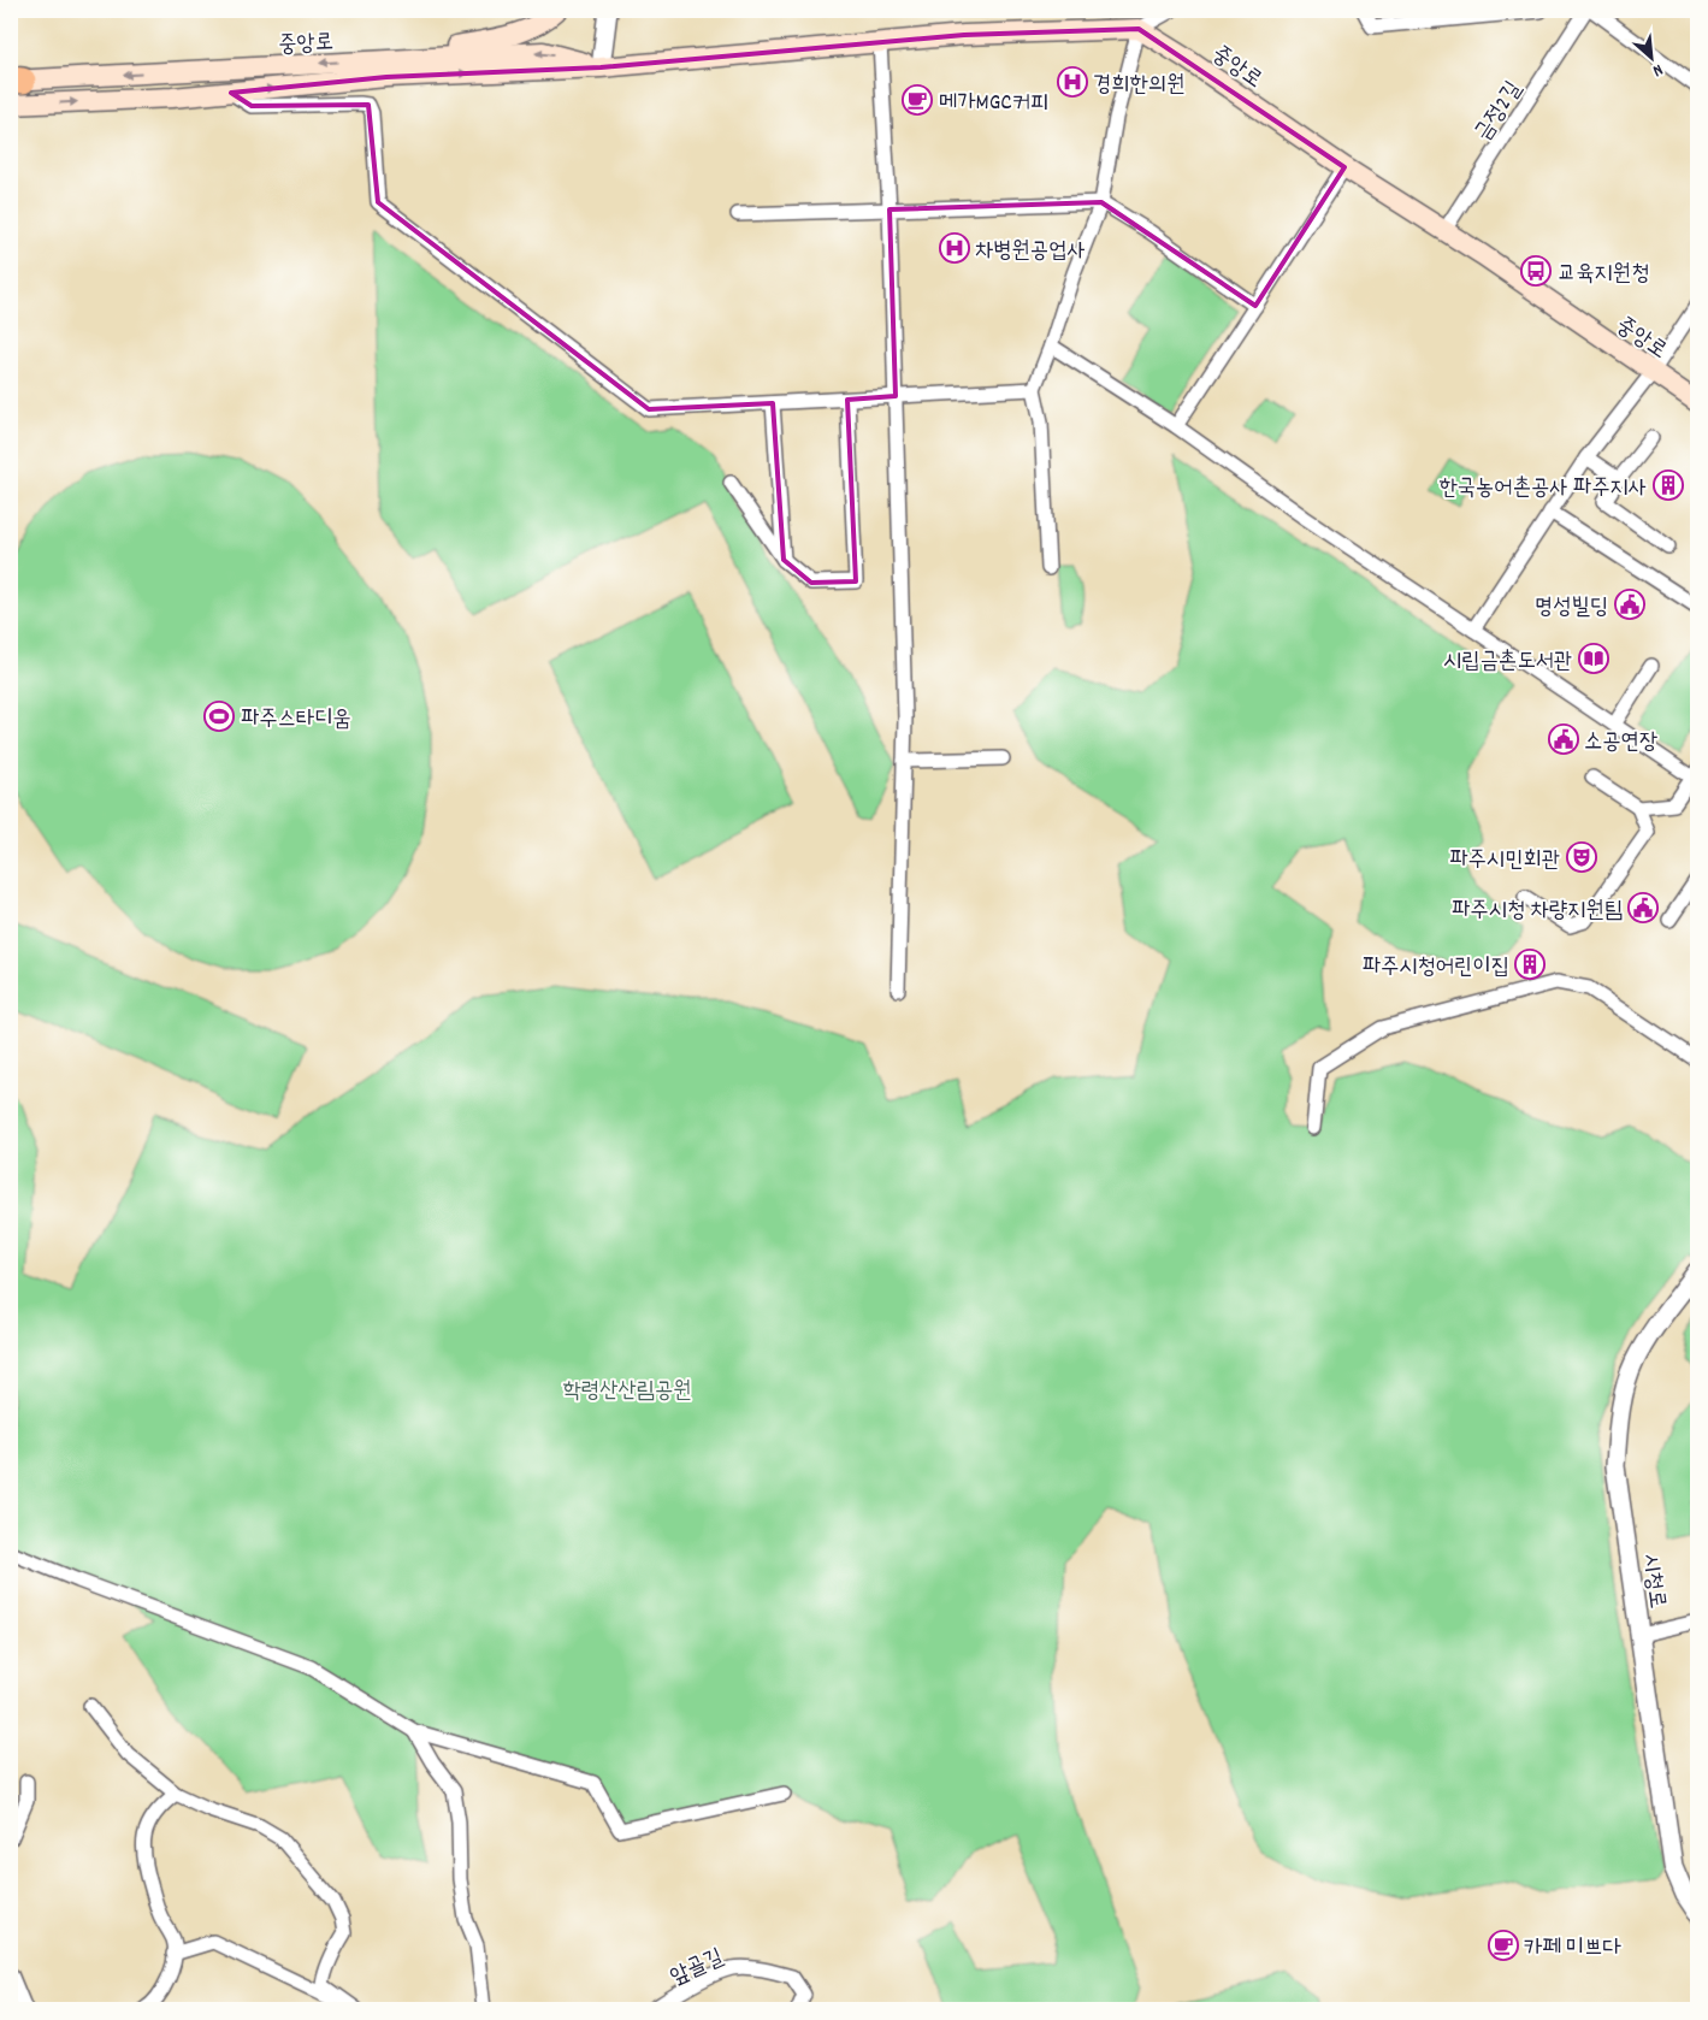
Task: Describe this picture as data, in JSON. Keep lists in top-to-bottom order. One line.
{"streets":{"main road":["중앙로"],"street":["금정2길","시청로","앞골길"]},"crossings":[["중앙로","금정2길"]],"parks":["학령산산림공원"],"places":{"hospital":["경희한의원","차병원공업사"],"cafe":["메가MGC커피","카페 미쁘다"],"bus stop":["교육지원청"],"building":["한국농어촌공사 파주지사","파주시청어린이집"],"public building":["명성빌딩","소공연장","파주시청 차량지원팀"],"library":["시립금촌도서관"],"sports":["파주스타디움"],"theatre":["파주시민회관"]},"north":"bottom right"}
